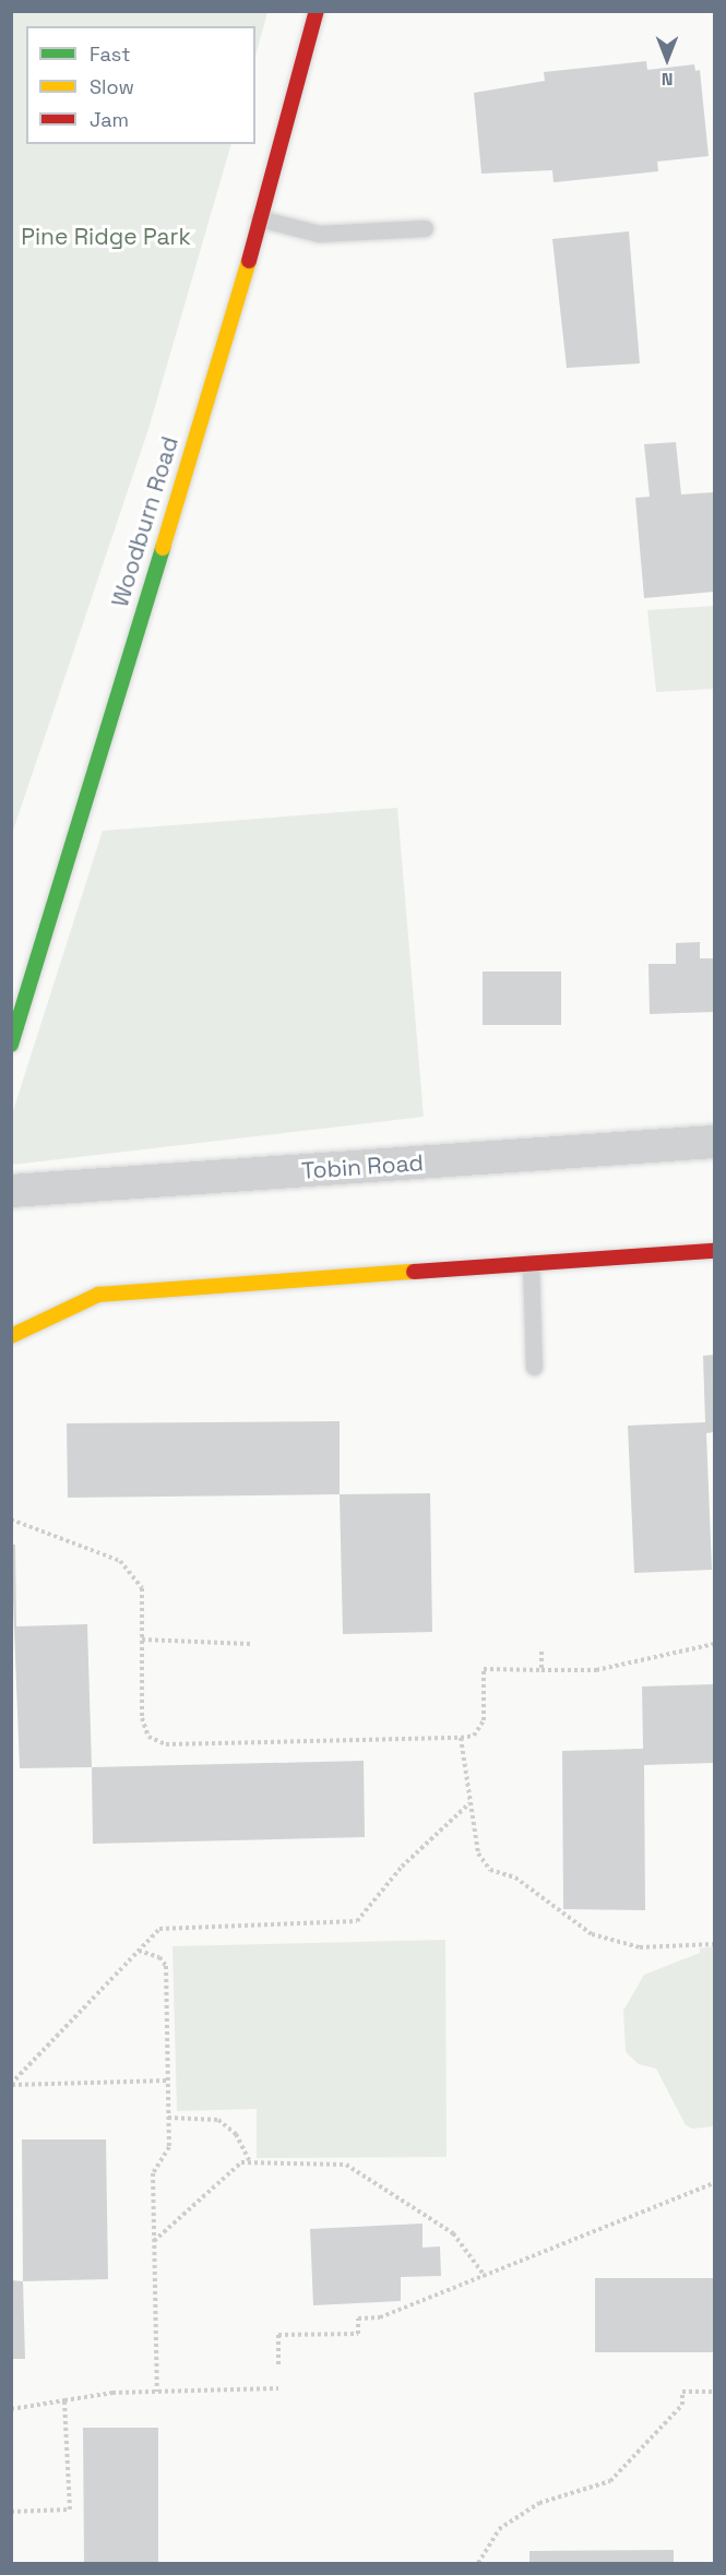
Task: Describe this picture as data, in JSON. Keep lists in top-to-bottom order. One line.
{"streets":{"street":["Woodburn Road","Tobin Road"]},"parks":["Pine Ridge Park"],"legend":["Fast","Slow","Jam"],"north":"bottom"}
